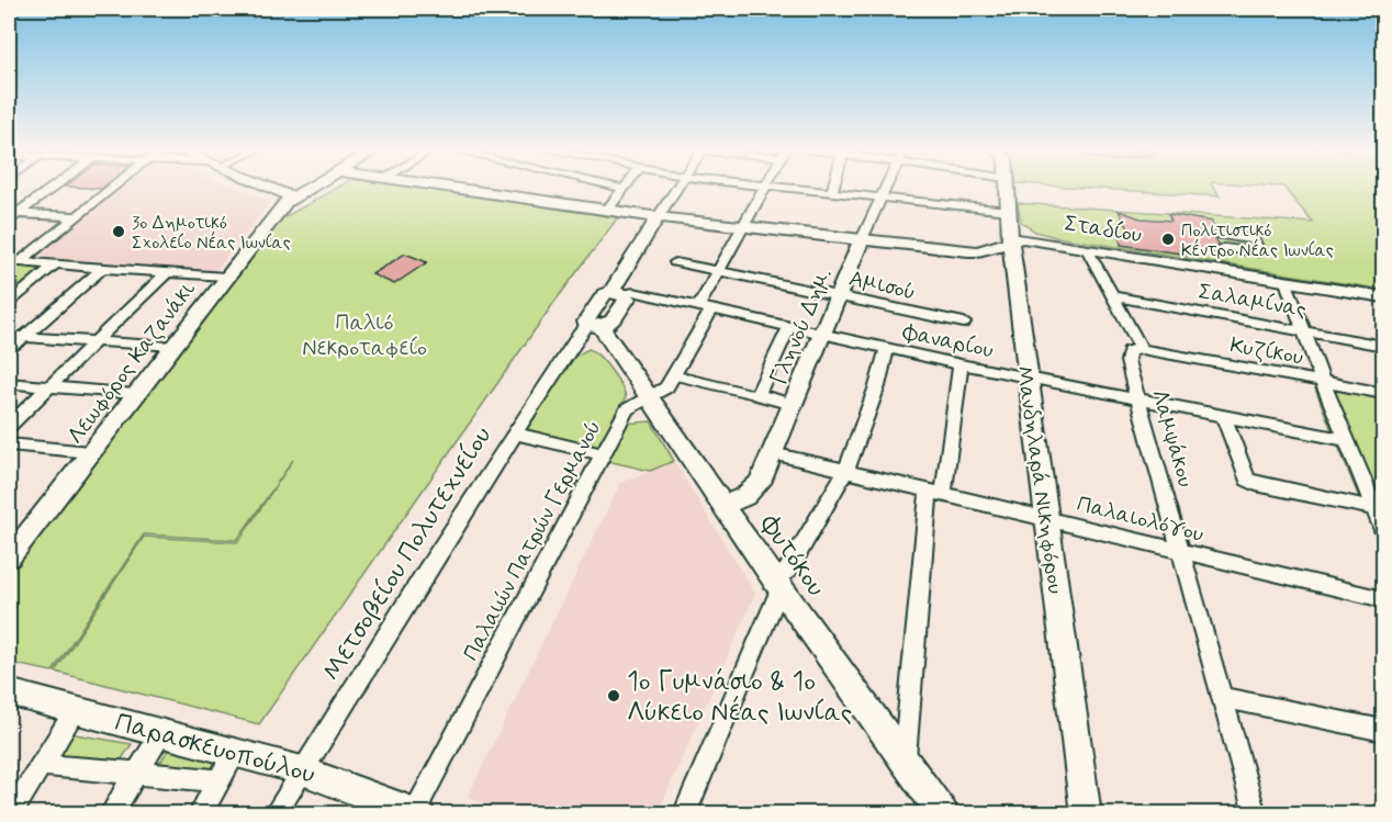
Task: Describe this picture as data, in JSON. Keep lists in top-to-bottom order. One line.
{"streets":{"street":["Σταδίου","Αμισού","Σαλαμίνας","Γληνού Δημ.","Φαναρίου","Κυζίκου","Λεωφόρος Καζανάκι","Λαμψάκου","Μανδηλαρά Νικηφόρου","Παλαιολόγου","Παλαιών Πατρών Γερμανού","Μετσοβείου Πολυτεχνείου","Φυτόκου","Παρασκευοπούλου"]},"crossings":[["Σταδίου","Μανδηλαρά Νικηφόρου"],["Αμισού","Γληνού Δημ."],["Αμισού","Παλαιών Πατρών Γερμανού"],["Γληνού Δημ.","Φαναρίου"],["Γληνού Δημ.","Παλαιολόγου"],["Γληνού Δημ.","Φυτόκου"],["Φαναρίου","Λαμψάκου"],["Φαναρίου","Μανδηλαρά Νικηφόρου"],["Φαναρίου","Παλαιών Πατρών Γερμανού"],["Κυζίκου","Λαμψάκου"],["Λαμψάκου","Παλαιολόγου"],["Μανδηλαρά Νικηφόρου","Παλαιολόγου"],["Παλαιών Πατρών Γερμανού","Φυτόκου"],["Παλαιών Πατρών Γερμανού","Παρασκευοπούλου"],["Μετσοβείου Πολυτεχνείου","Φυτόκου"],["Μετσοβείου Πολυτεχνείου","Παρασκευοπούλου"]],"parks":["Παλιό Νεκροταφείο"],"places":["3ο Δημοτικό Σχολείο Νέας Ιωνίας","Πολιτιστικό Κέντρο Νέας Ιωνίας","1ο Γυμνάσιο & 1ο Λύκειο Νέας Ιωνίας"]}
